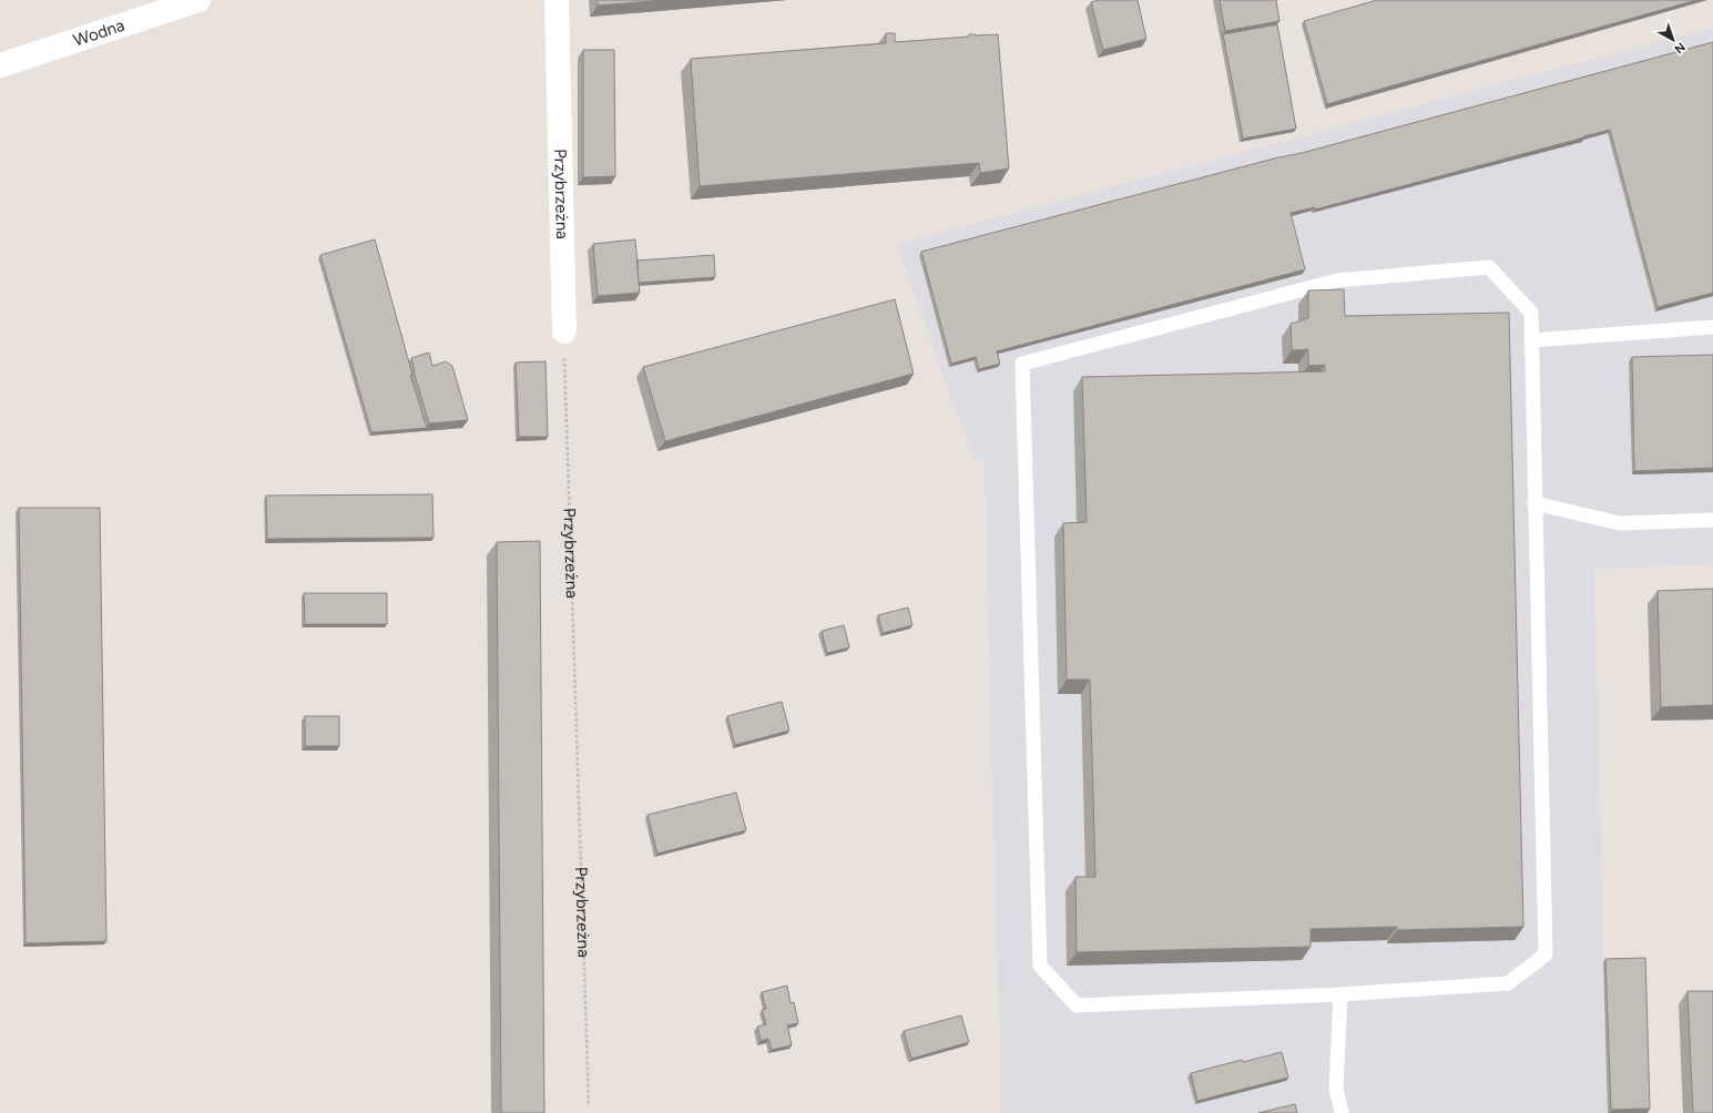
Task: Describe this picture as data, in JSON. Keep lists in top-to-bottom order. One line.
{"streets":{"street":["Wodna","Przybrzeżna"]},"north":"bottom right"}
